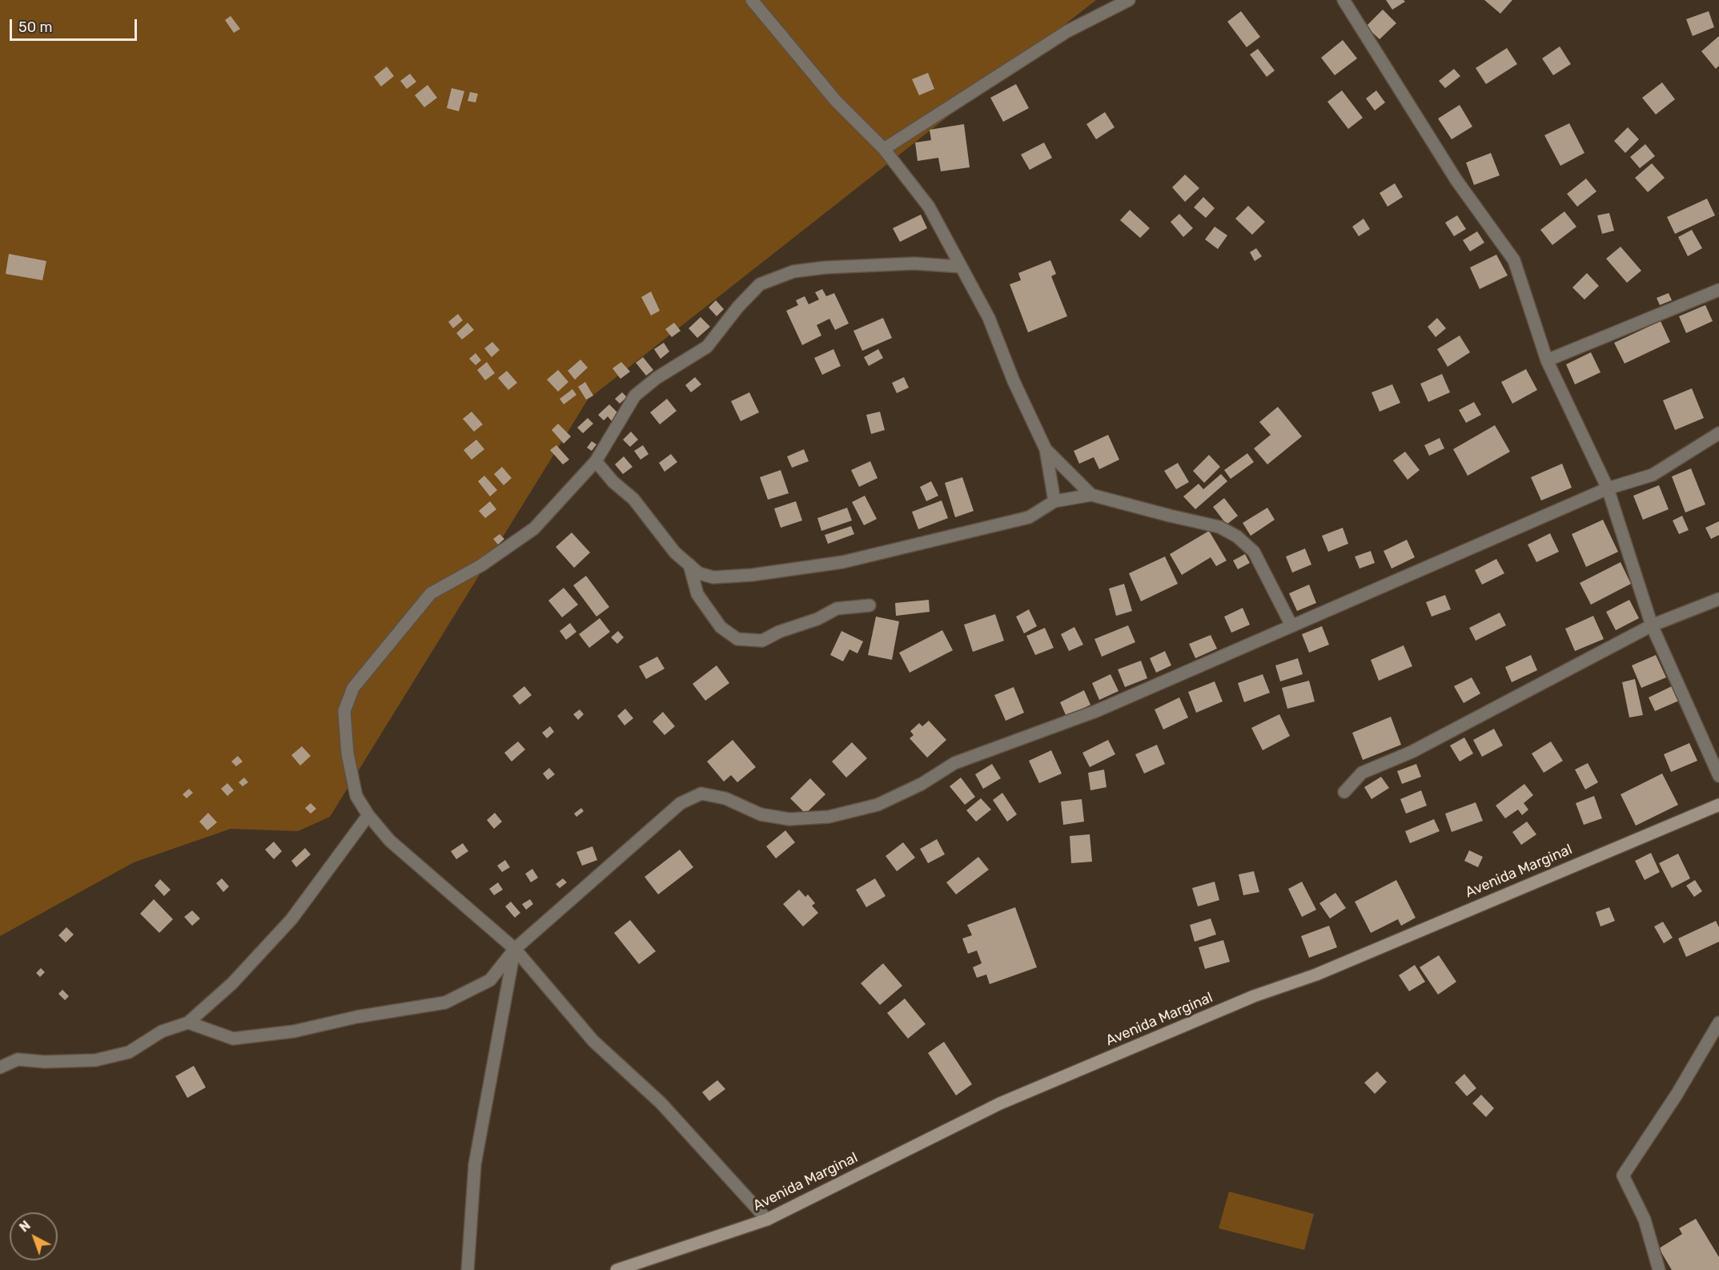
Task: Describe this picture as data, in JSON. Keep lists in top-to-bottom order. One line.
{"streets":{"street":["Avenida Marginal"]},"scale_bar":"50 m","north":"top left"}
